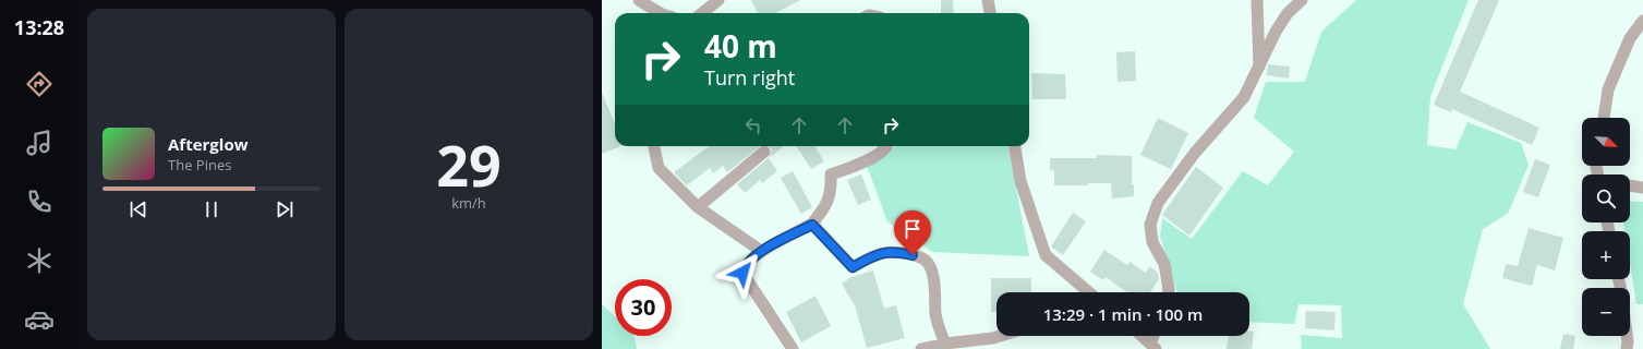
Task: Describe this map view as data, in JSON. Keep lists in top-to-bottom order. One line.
{"north":"bottom right","page":{"tabs":"13:28","tile":["29","km/h"],"turn":["40 m","Turn right"],"map_buttons":["+","−"],"song":["Afterglow","The Pines"],"limit":"30","trip":"13:29 · 1 min · 100 m"}}
